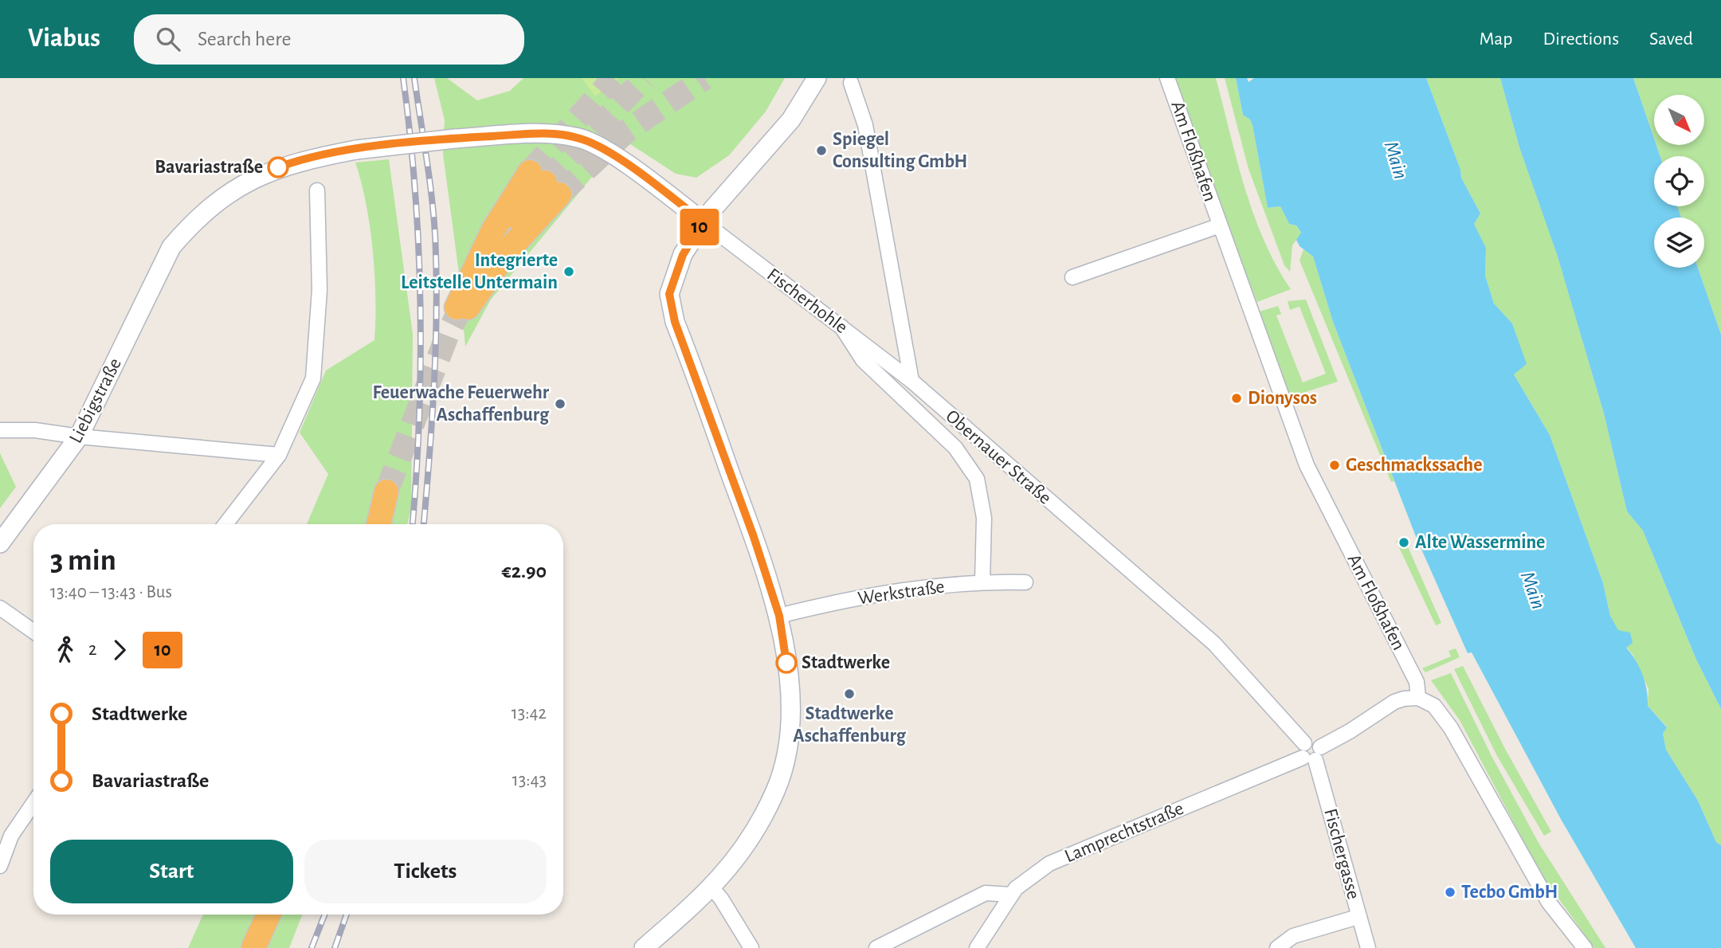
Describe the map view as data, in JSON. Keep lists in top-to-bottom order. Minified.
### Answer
{"streets":{"street":["Am Floßhafen","Fischerhohle","Liebigstraße","Obernauer Straße","Werkstraße","Lamprechtstraße","Fischergasse"]},"crossings":[["Am Floßhafen","Lamprechtstraße"],["Fischerhohle","Liebigstraße"],["Fischerhohle","Obernauer Straße"],["Obernauer Straße","Werkstraße"],["Obernauer Straße","Lamprechtstraße"],["Obernauer Straße","Fischergasse"],["Lamprechtstraße","Fischergasse"]],"water":["Main"],"places":["Spiegel Consulting GmbH","Bavariastraße","Integrierte Leitstelle Untermain","Dionysos","Feuerwache Feuerwehr Aschaffenburg","Geschmackssache","Alte Wassermine","Stadtwerke","Stadtwerke Aschaffenburg","Tecbo GmbH"],"lines":["bus line 10"],"north":"bottom right","page":{"header":"Viabus","search":"Search here","nav":["Map","Directions","Saved"],"on_map":"10","heading":["3 min","13:40 – 13:43 · Bus","€2.90"],"legs":["2","10"],"list":[{"name":"Stadtwerke","value":"13:42"},{"name":"Bavariastraße","value":"13:43"}],"buttons":["Start","Tickets"]}}
